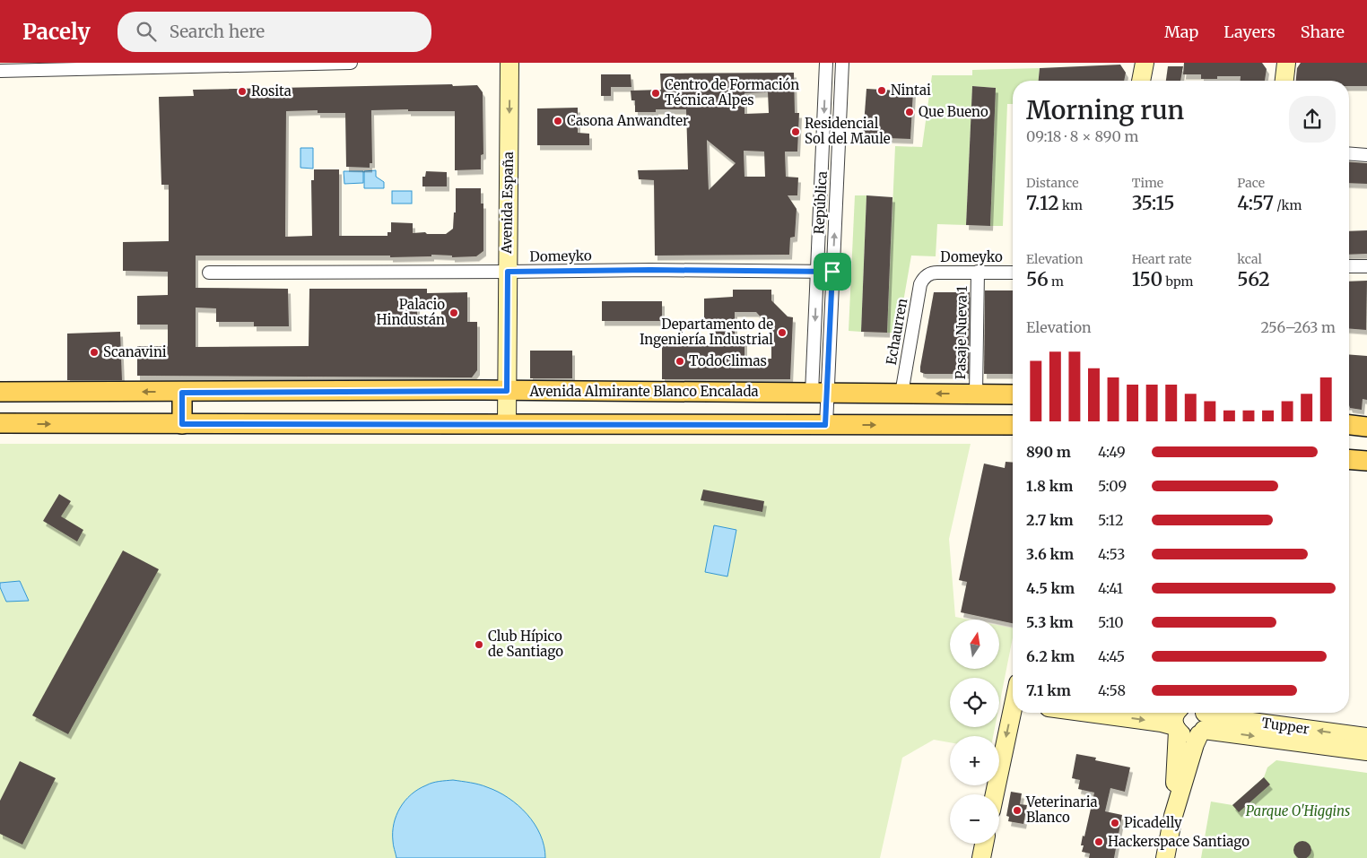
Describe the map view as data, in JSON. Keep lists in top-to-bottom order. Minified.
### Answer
{"streets":{"main road":["Avenida Almirante Blanco Encalada"],"street":["Avenida España","República","Domeyko","Echaurren","Pasaje Nueva 1","Tupper"]},"crossings":[["Avenida España","Domeyko"],["Avenida España","Avenida Almirante Blanco Encalada"],["República","Domeyko"],["República","Avenida Almirante Blanco Encalada"],["Domeyko","Echaurren"],["Domeyko","Pasaje Nueva 1"],["Echaurren","Avenida Almirante Blanco Encalada"],["Pasaje Nueva 1","Avenida Almirante Blanco Encalada"]],"one_way":["Avenida España"],"parks":["Parque O'Higgins"],"places":["Nintai","Rosita","Centro de Formación Técnica Alpes","Que Bueno","Casona Anwandter","Residencial Sol del Maule","Palacio Hindustán","Departamento de Ingeniería Industrial","Scanavini","TodoClimas","Club Hípico de Santiago","Veterinaria Blanco","Picadelly","Hackerspace Santiago"],"north":"top","page":{"header":"Pacely","search":"Search here","nav":["Map","Layers","Share"],"heading":["Morning run","09:18 · 8 × 890 m"],"stats":[["Distance","7.12 km"],["Time","35:15"],["Pace","4:57 /km"],["Elevation","56 m"],["Heart rate","150 bpm"],["kcal","562"]],"chart":["Elevation","256–263 m"],"list":[{"name":"890 m","note":"4:49"},{"name":"1.8 km","note":"5:09"},{"name":"2.7 km","note":"5:12"},{"name":"3.6 km","note":"4:53"},{"name":"4.5 km","note":"4:41"},{"name":"5.3 km","note":"5:10"},{"name":"6.2 km","note":"4:45"},{"name":"7.1 km","note":"4:58"}],"map_buttons":["+","−"]}}
